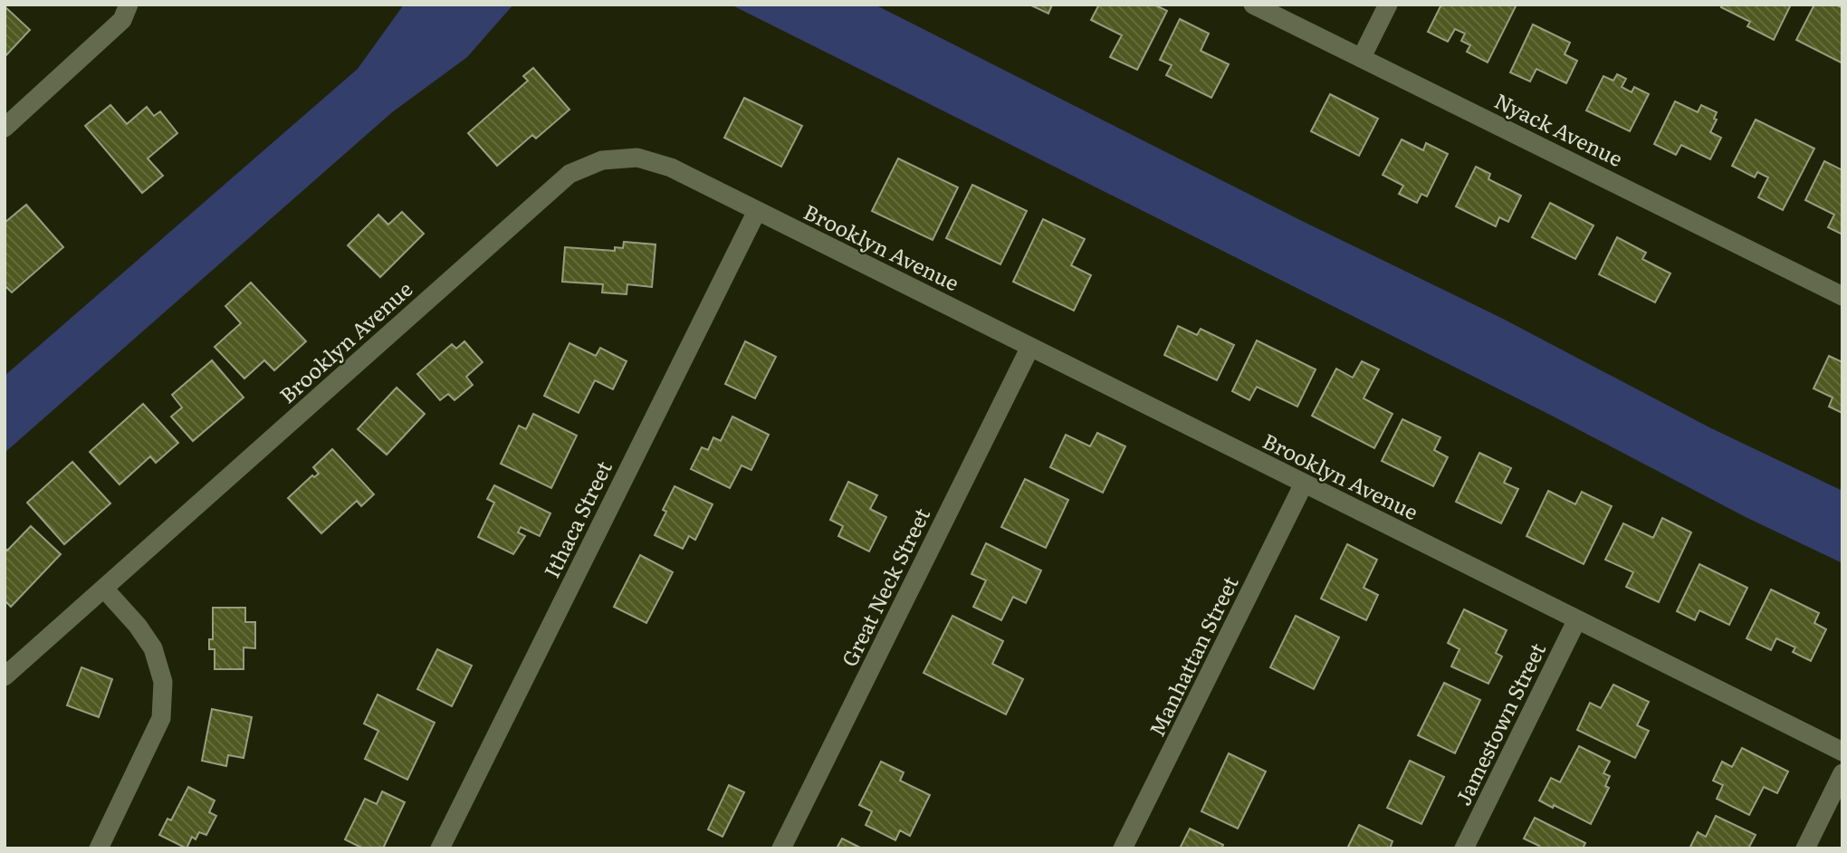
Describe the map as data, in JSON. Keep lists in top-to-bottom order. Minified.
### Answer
{"streets":{"street":["Nyack Avenue","Brooklyn Avenue","Ithaca Street","Great Neck Street","Manhattan Street","Jamestown Street"]},"crossings":[["Brooklyn Avenue","Ithaca Street"],["Brooklyn Avenue","Great Neck Street"],["Brooklyn Avenue","Manhattan Street"],["Brooklyn Avenue","Jamestown Street"]]}
